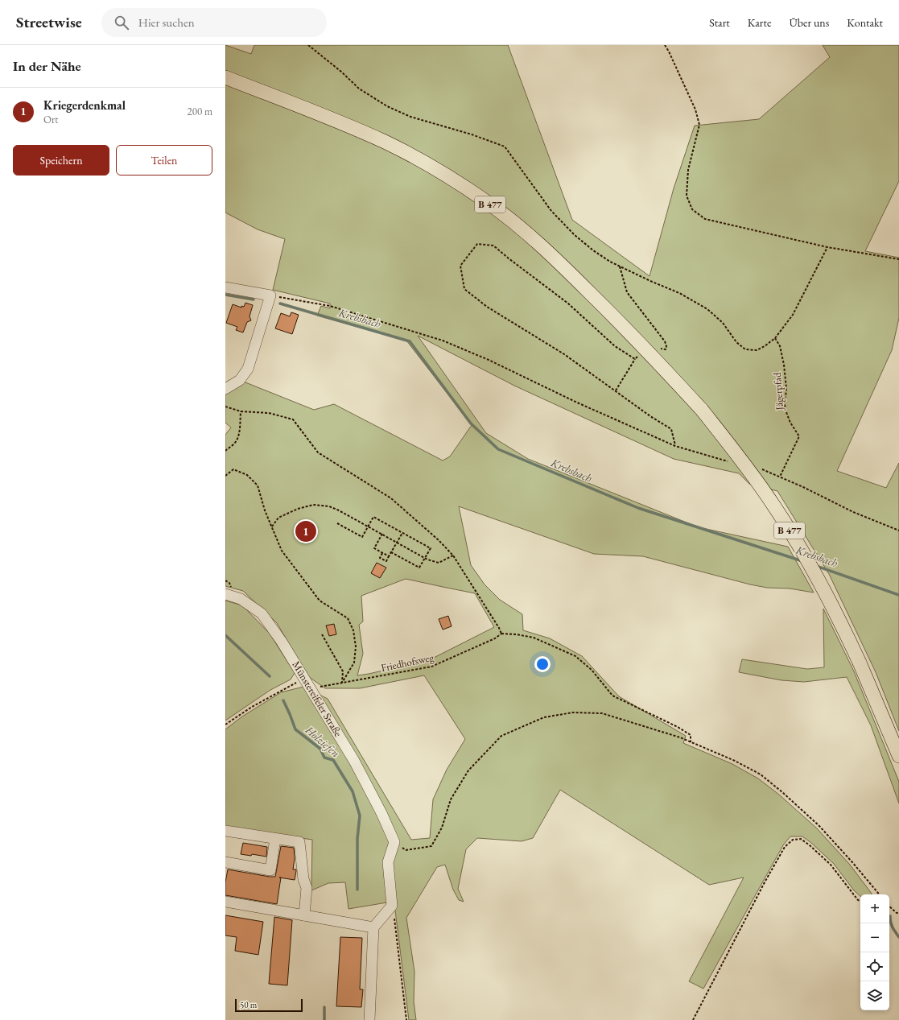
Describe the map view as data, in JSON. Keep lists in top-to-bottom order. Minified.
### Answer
{"streets":{"main road":["B 477"],"street":["Münstereifeler Straße"],"path":["Jägerpfad","Friedhofsweg"]},"crossings":[["Friedhofsweg","Münstereifeler Straße"]],"water":["Krebsbach","Holziefen"],"scale_bar":"50 m","page":{"header":"Streetwise","search":"Hier suchen","nav":["Start","Karte","Über uns","Kontakt"],"heading":"In der Nähe","list":[{"mark":"1","name":"Kriegerdenkmal","note":"Ort","value":"200 m"}],"buttons":["Speichern","Teilen"],"pins":"1","map_buttons":["+","−"],"scale":"50 m"}}
